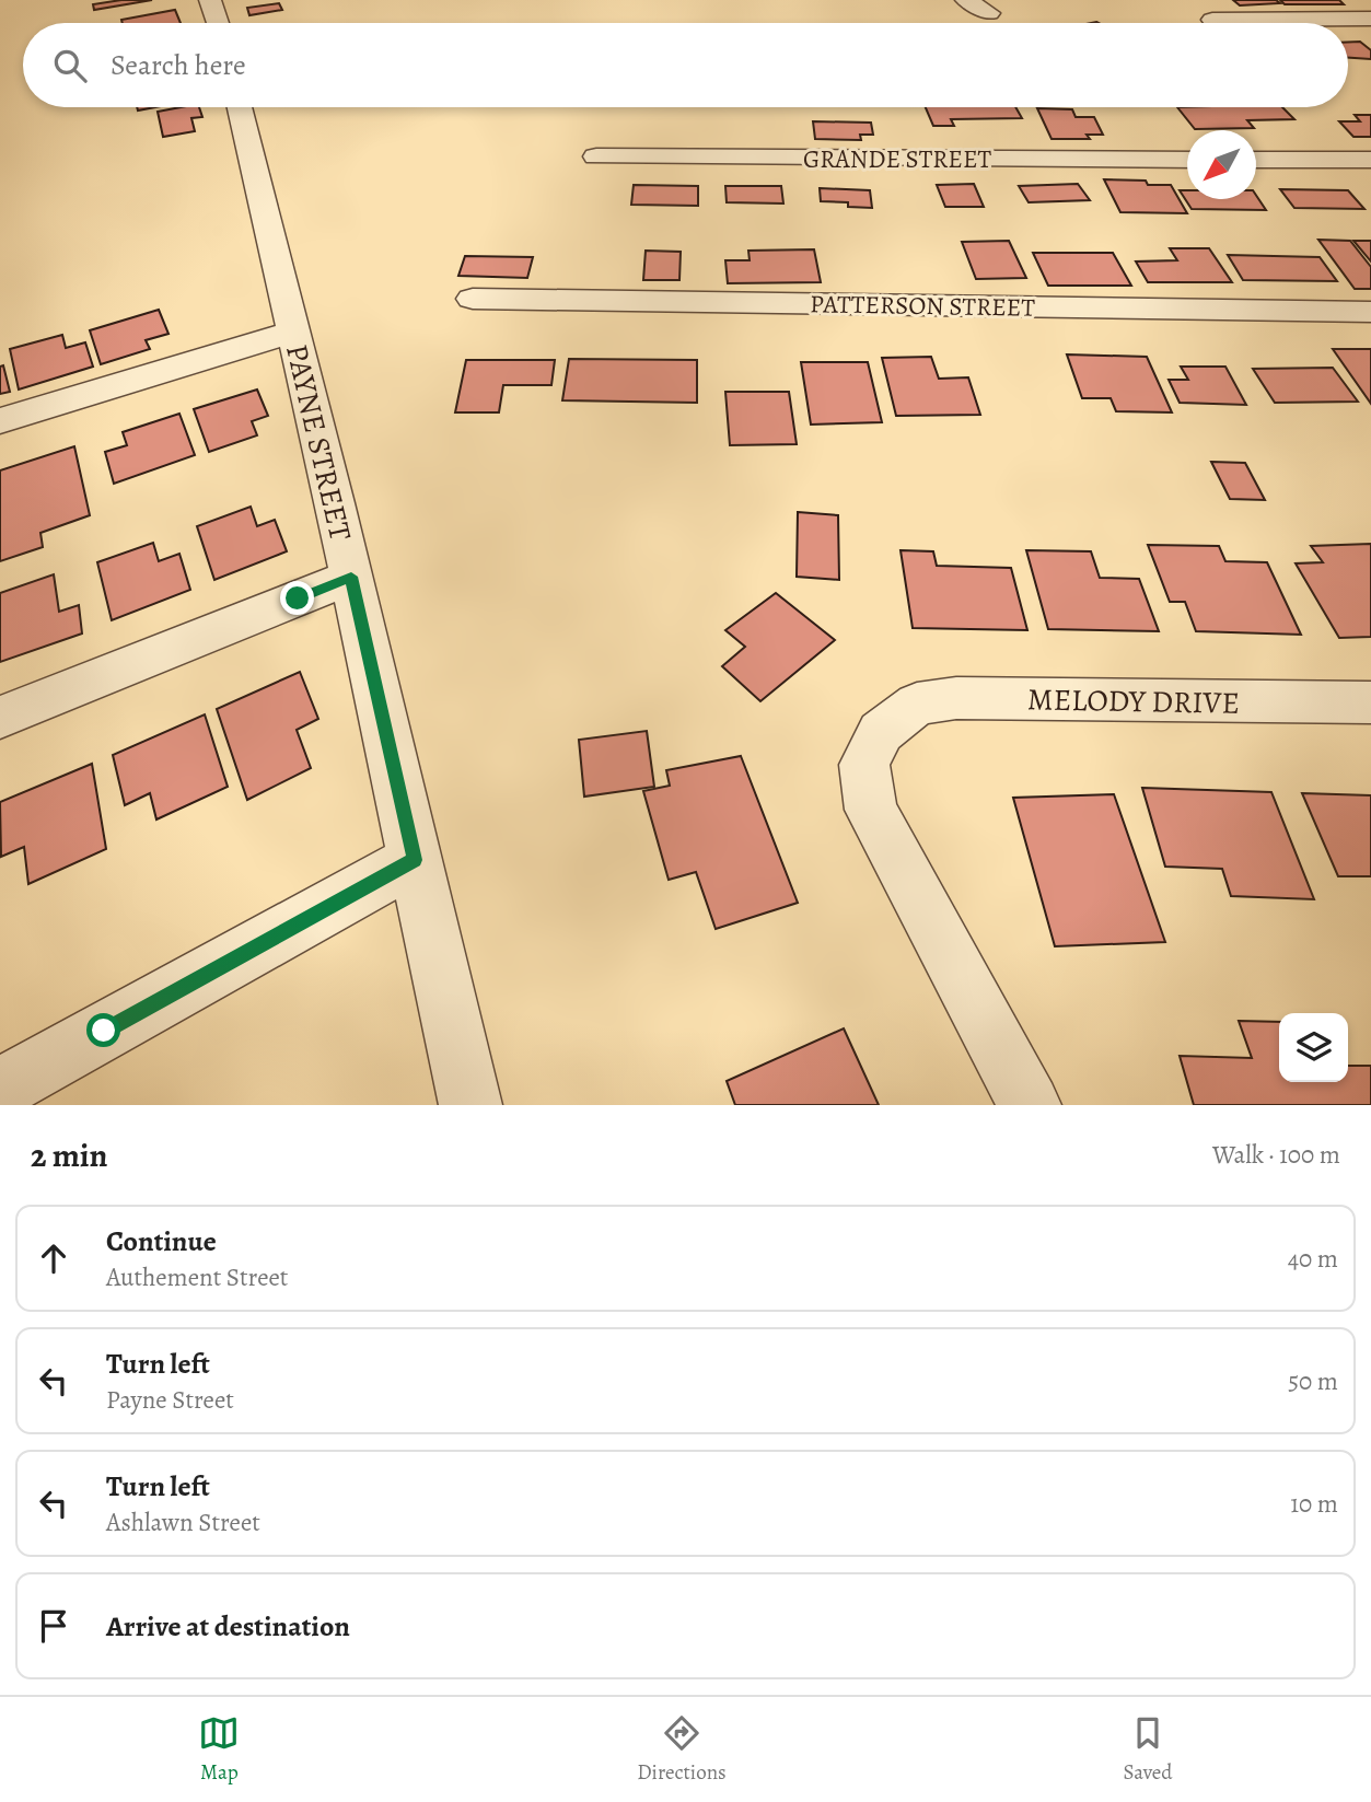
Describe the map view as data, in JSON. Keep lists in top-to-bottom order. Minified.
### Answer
{"streets":{"street":["GRANDE STREET","PATTERSON STREET","PAYNE STREET","MELODY DRIVE"]},"north":"bottom left","page":{"search":"Search here","heading":["2 min","Walk · 100 m"],"list":[["Continue","Authement Street","40 m"],["Turn left","Payne Street","50 m"],["Turn left","Ashlawn Street","10 m"],"Arrive at destination"],"nav":["Map","Directions","Saved"]}}
